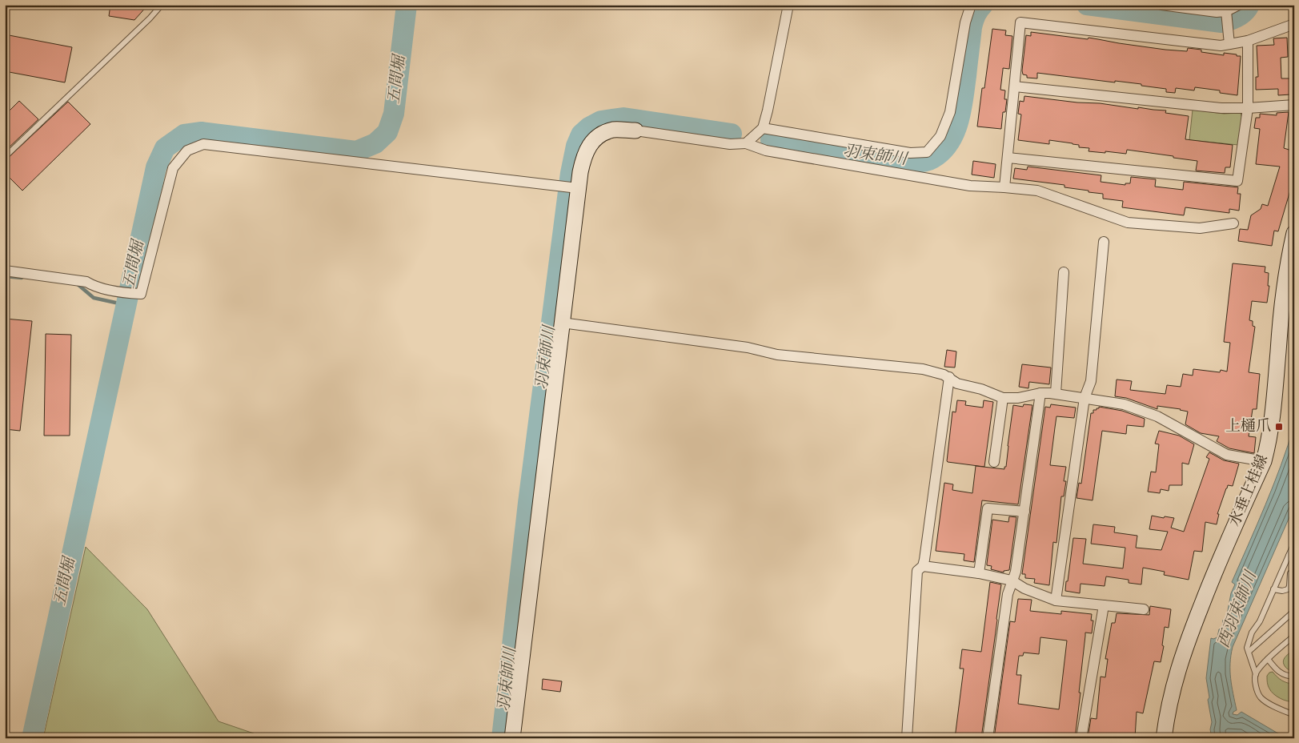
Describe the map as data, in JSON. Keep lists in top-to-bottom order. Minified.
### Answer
{"streets":{"street":["水垂上桂線"]},"water":["五間堀","羽束師川","西羽束師川"],"places":{"transit":["上樋爪"]}}
